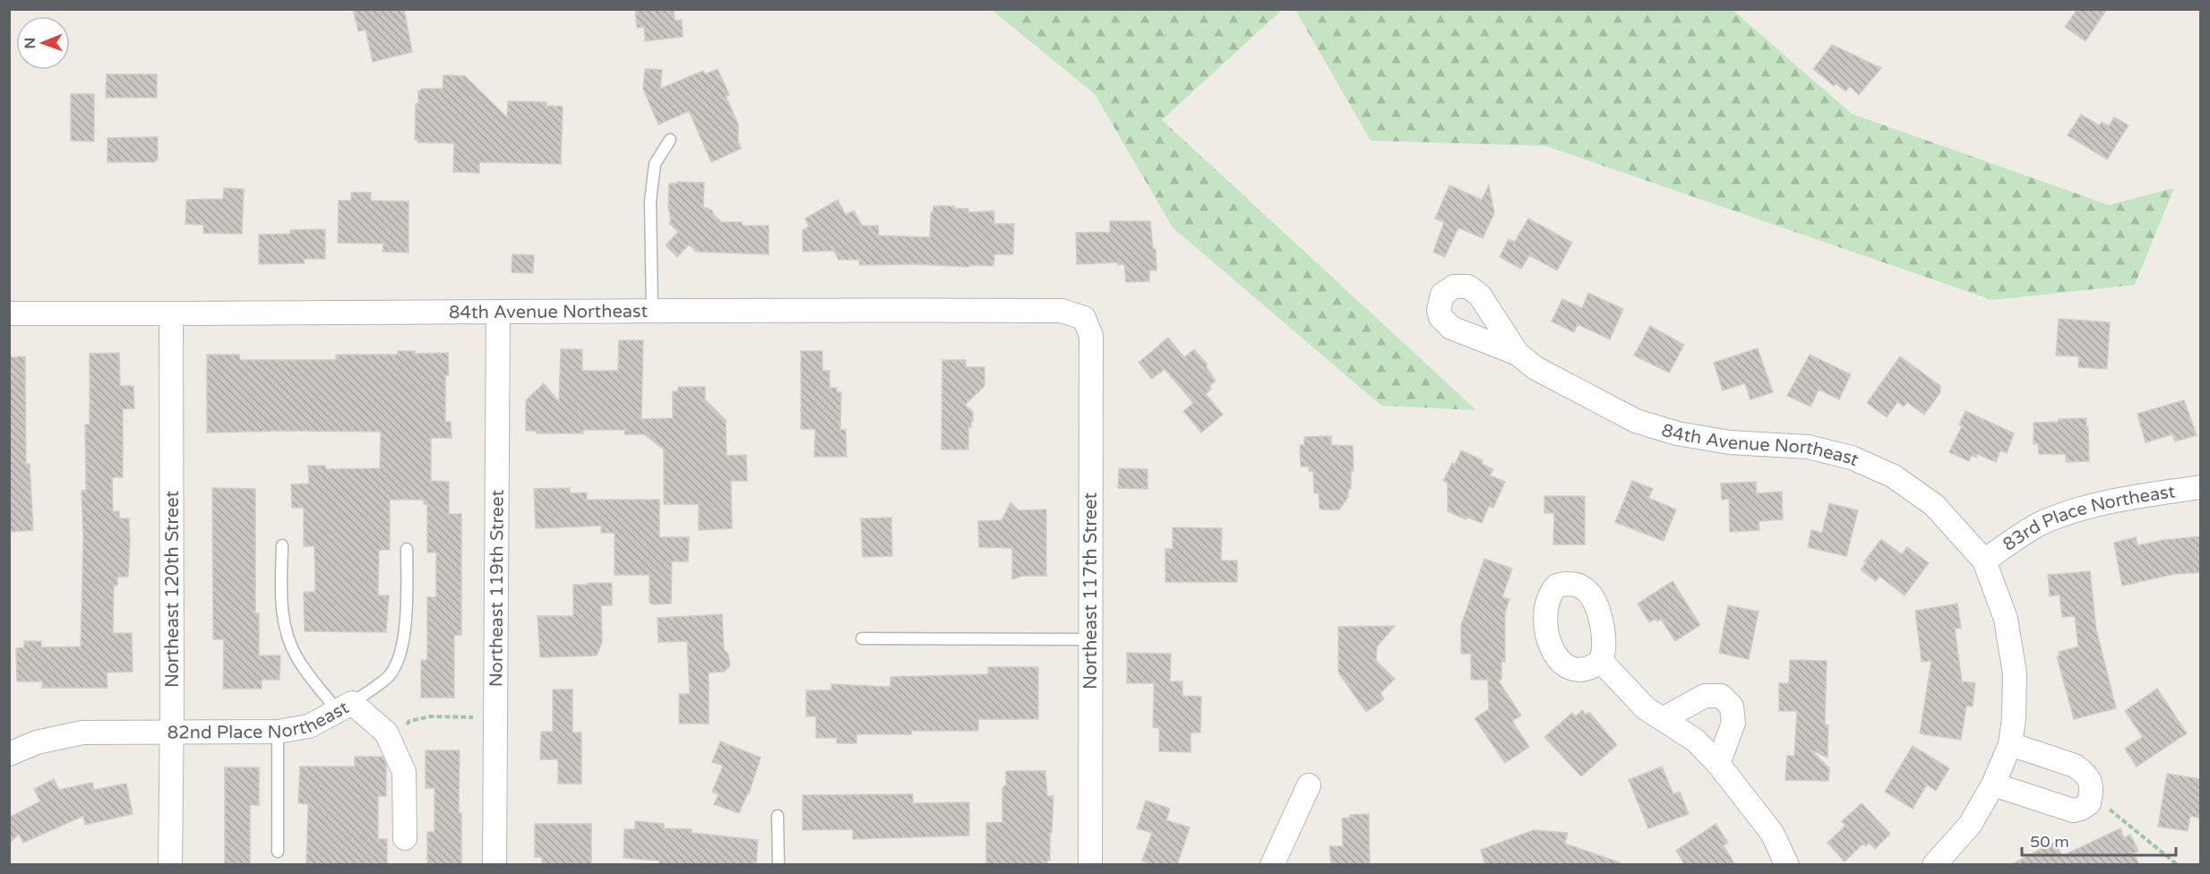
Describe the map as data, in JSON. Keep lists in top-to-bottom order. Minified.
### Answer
{"streets":{"street":["84th Avenue Northeast","83rd Place Northeast","Northeast 120th Street","Northeast 119th Street","Northeast 117th Street","82nd Place Northeast"]},"crossings":[["84th Avenue Northeast","83rd Place Northeast"],["84th Avenue Northeast","Northeast 120th Street"],["84th Avenue Northeast","Northeast 119th Street"],["84th Avenue Northeast","Northeast 117th Street"],["Northeast 120th Street","82nd Place Northeast"]],"scale_bar":"50 m","north":"left"}
